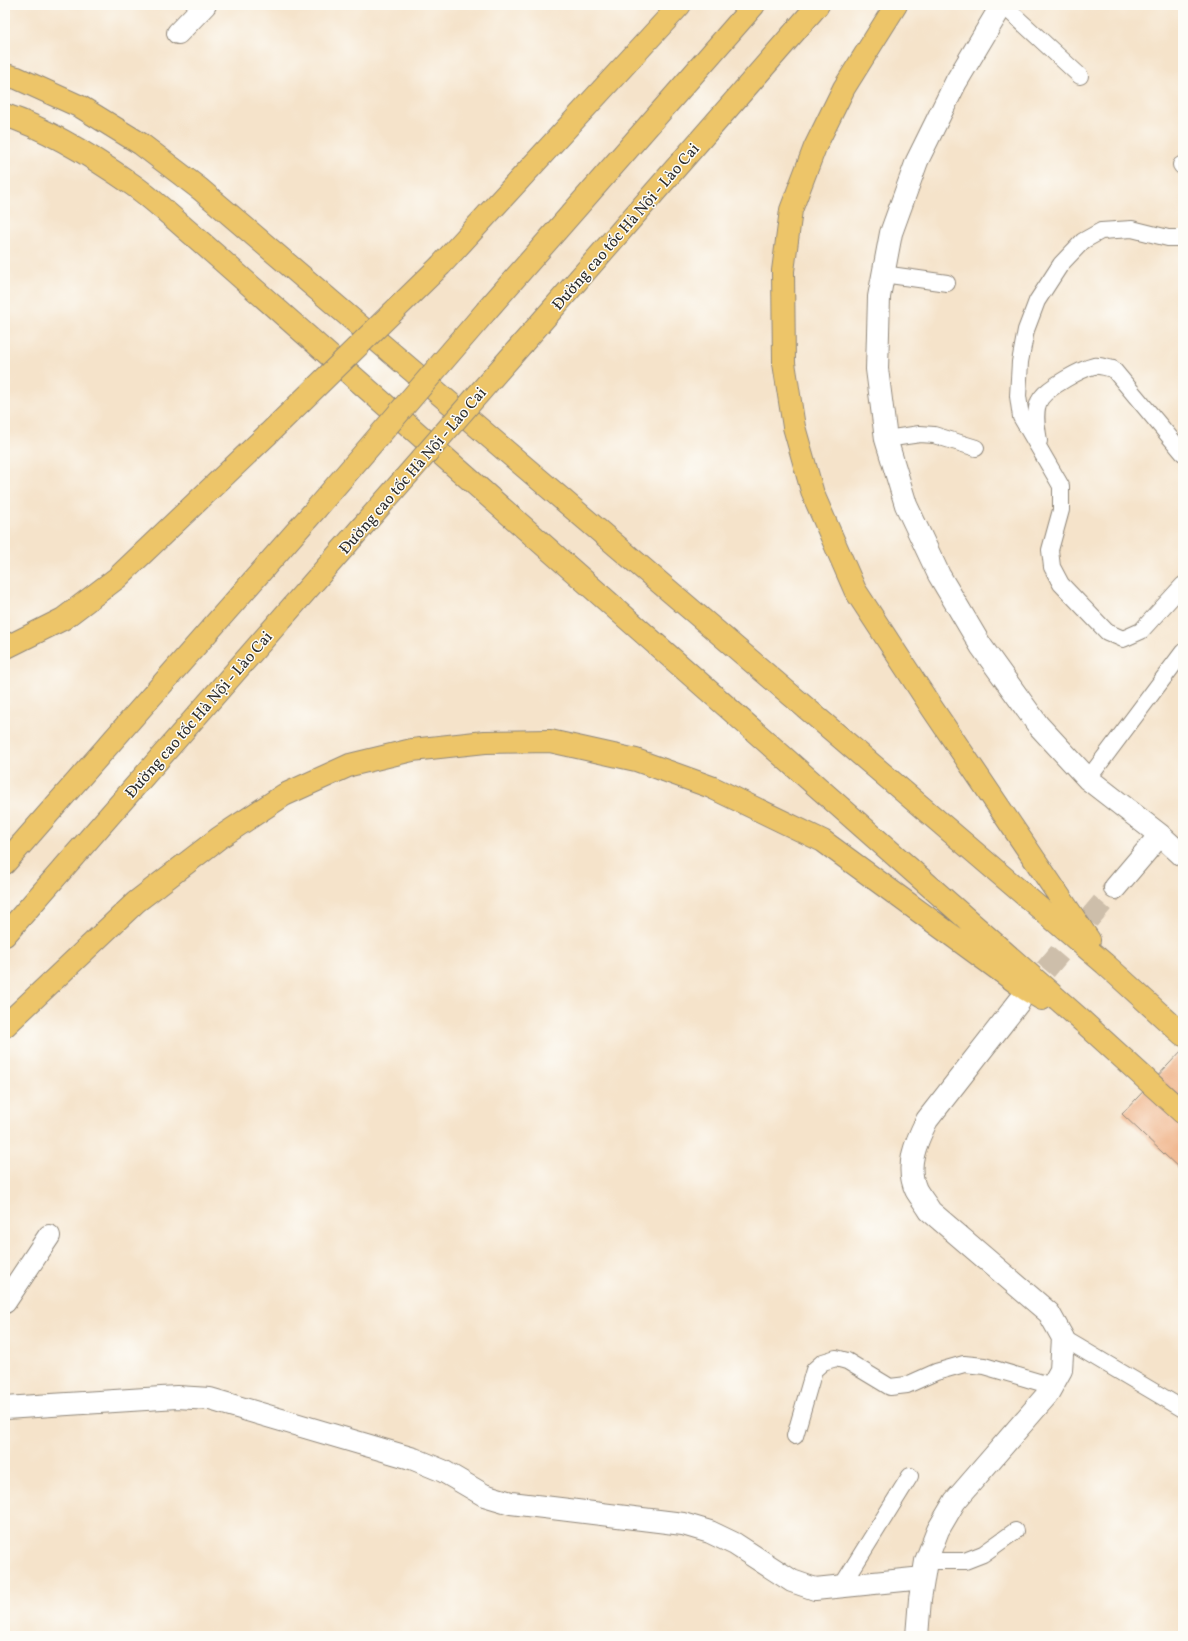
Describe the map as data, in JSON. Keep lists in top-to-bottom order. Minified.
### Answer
{"streets":{"highway":["Đường cao tốc Hà Nội - Lào Cai"]}}
